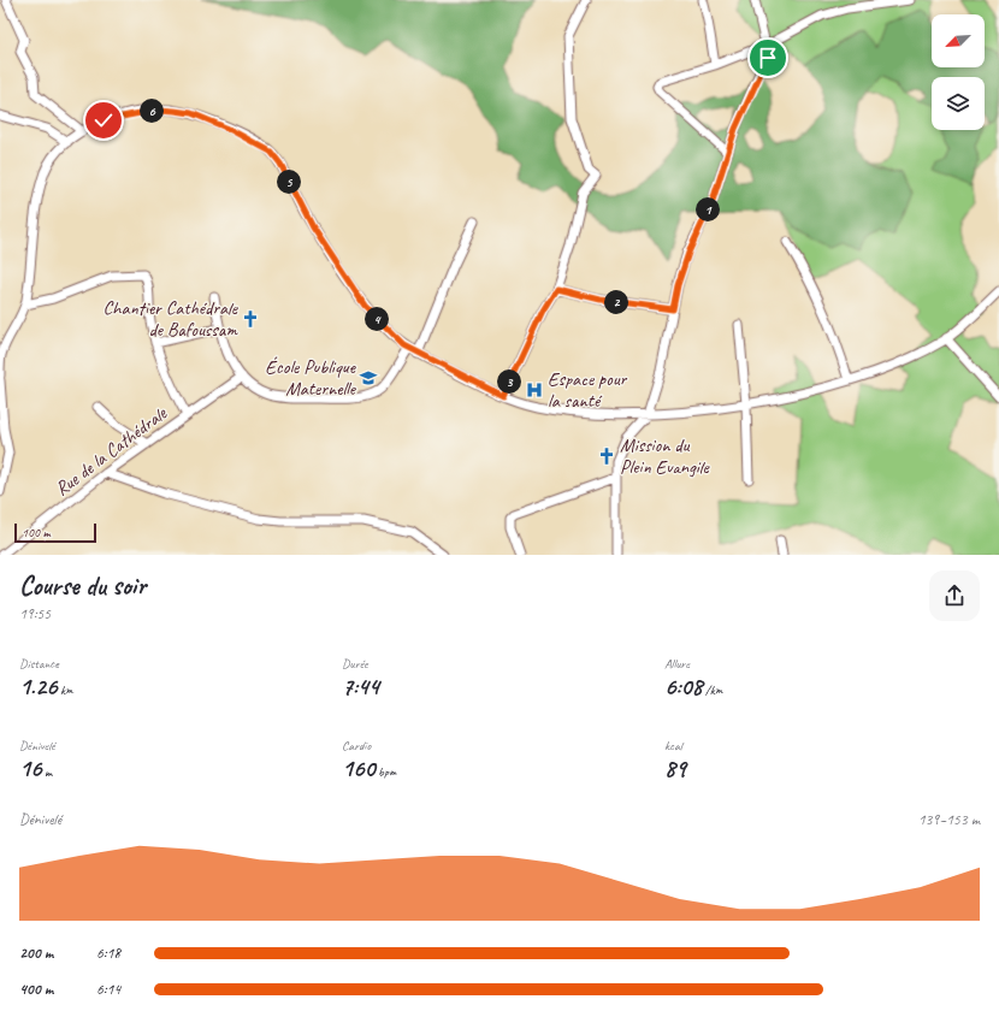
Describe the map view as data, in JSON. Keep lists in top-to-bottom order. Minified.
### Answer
{"streets":{"street":["Rue de la Cathédrale"]},"places":{"church":["Chantier Cathédrale de Bafoussam","Mission du Plein Evangile"],"school or university":["École Publique Maternelle"],"hospital":["Espace pour la santé"]},"scale_bar":"100 m","north":"bottom left","page":{"pins":["6","5","1","2","4","3"],"scale":"100 m","heading":["Course du soir","19:55"],"stats":[["Distance","1.26 km"],["Durée","7:44"],["Allure","6:08 /km"],["Dénivelé","16 m"],["Cardio","160 bpm"],["kcal","89"]],"chart":["Dénivelé","139–153 m"],"list":[{"name":"200 m","note":"6:18"},{"name":"400 m","note":"6:14"}]}}
